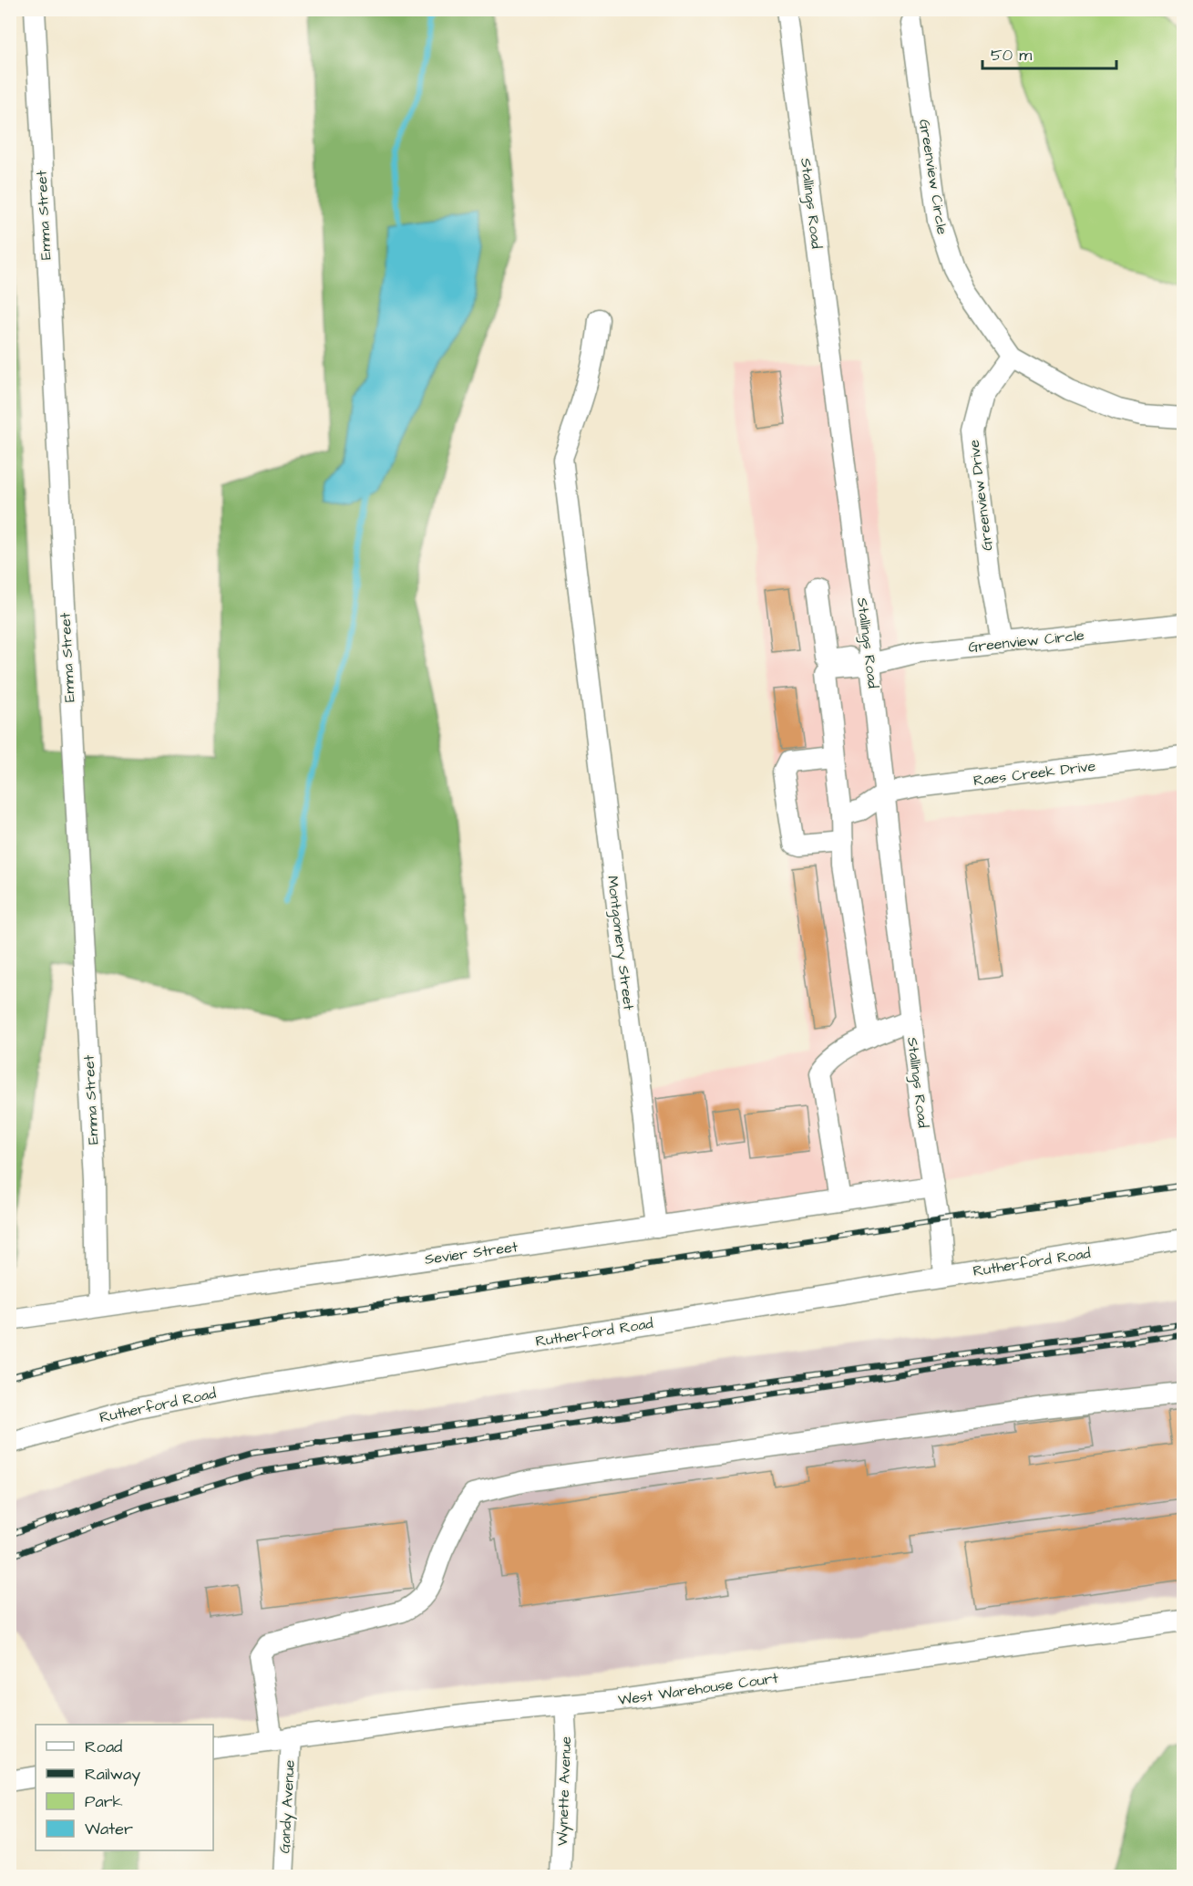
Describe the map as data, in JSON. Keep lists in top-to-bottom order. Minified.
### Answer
{"streets":{"street":["Greenview Circle","Stallings Road","Emma Street","Greenview Drive","Raes Creek Drive","Montgomery Street","Sevier Street","Rutherford Road","West Warehouse Court","Wynette Avenue","Gandy Avenue"]},"crossings":[["Greenview Circle","Stallings Road"],["Greenview Circle","Greenview Drive"],["Stallings Road","Raes Creek Drive"],["Stallings Road","Sevier Street"],["Stallings Road","Rutherford Road"],["Emma Street","Sevier Street"],["Montgomery Street","Sevier Street"],["West Warehouse Court","Wynette Avenue"],["West Warehouse Court","Gandy Avenue"]],"legend":["Road","Railway","Park","Water"],"scale_bar":"50 m"}
